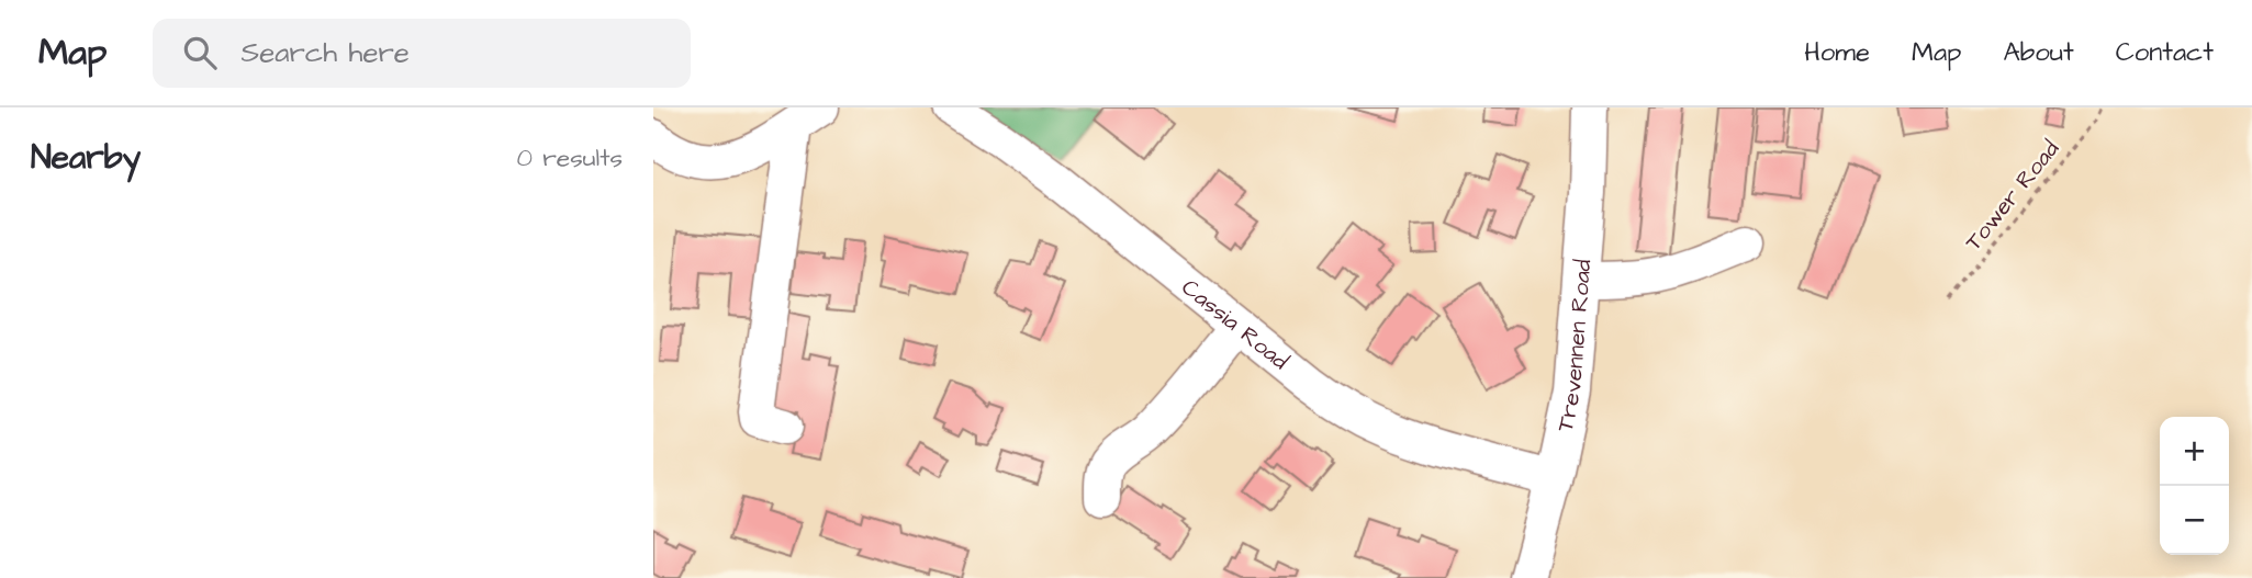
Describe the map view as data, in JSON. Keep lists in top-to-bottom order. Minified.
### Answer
{"streets":{"street":["Cassia Road","Trevennen Road"],"path":["Tower Road"]},"crossings":[["Cassia Road","Trevennen Road"]],"page":{"header":"Map","search":"Search here","nav":["Home","Map","About","Contact"],"heading":["Nearby","0 results"],"map_buttons":["+","−"]}}
